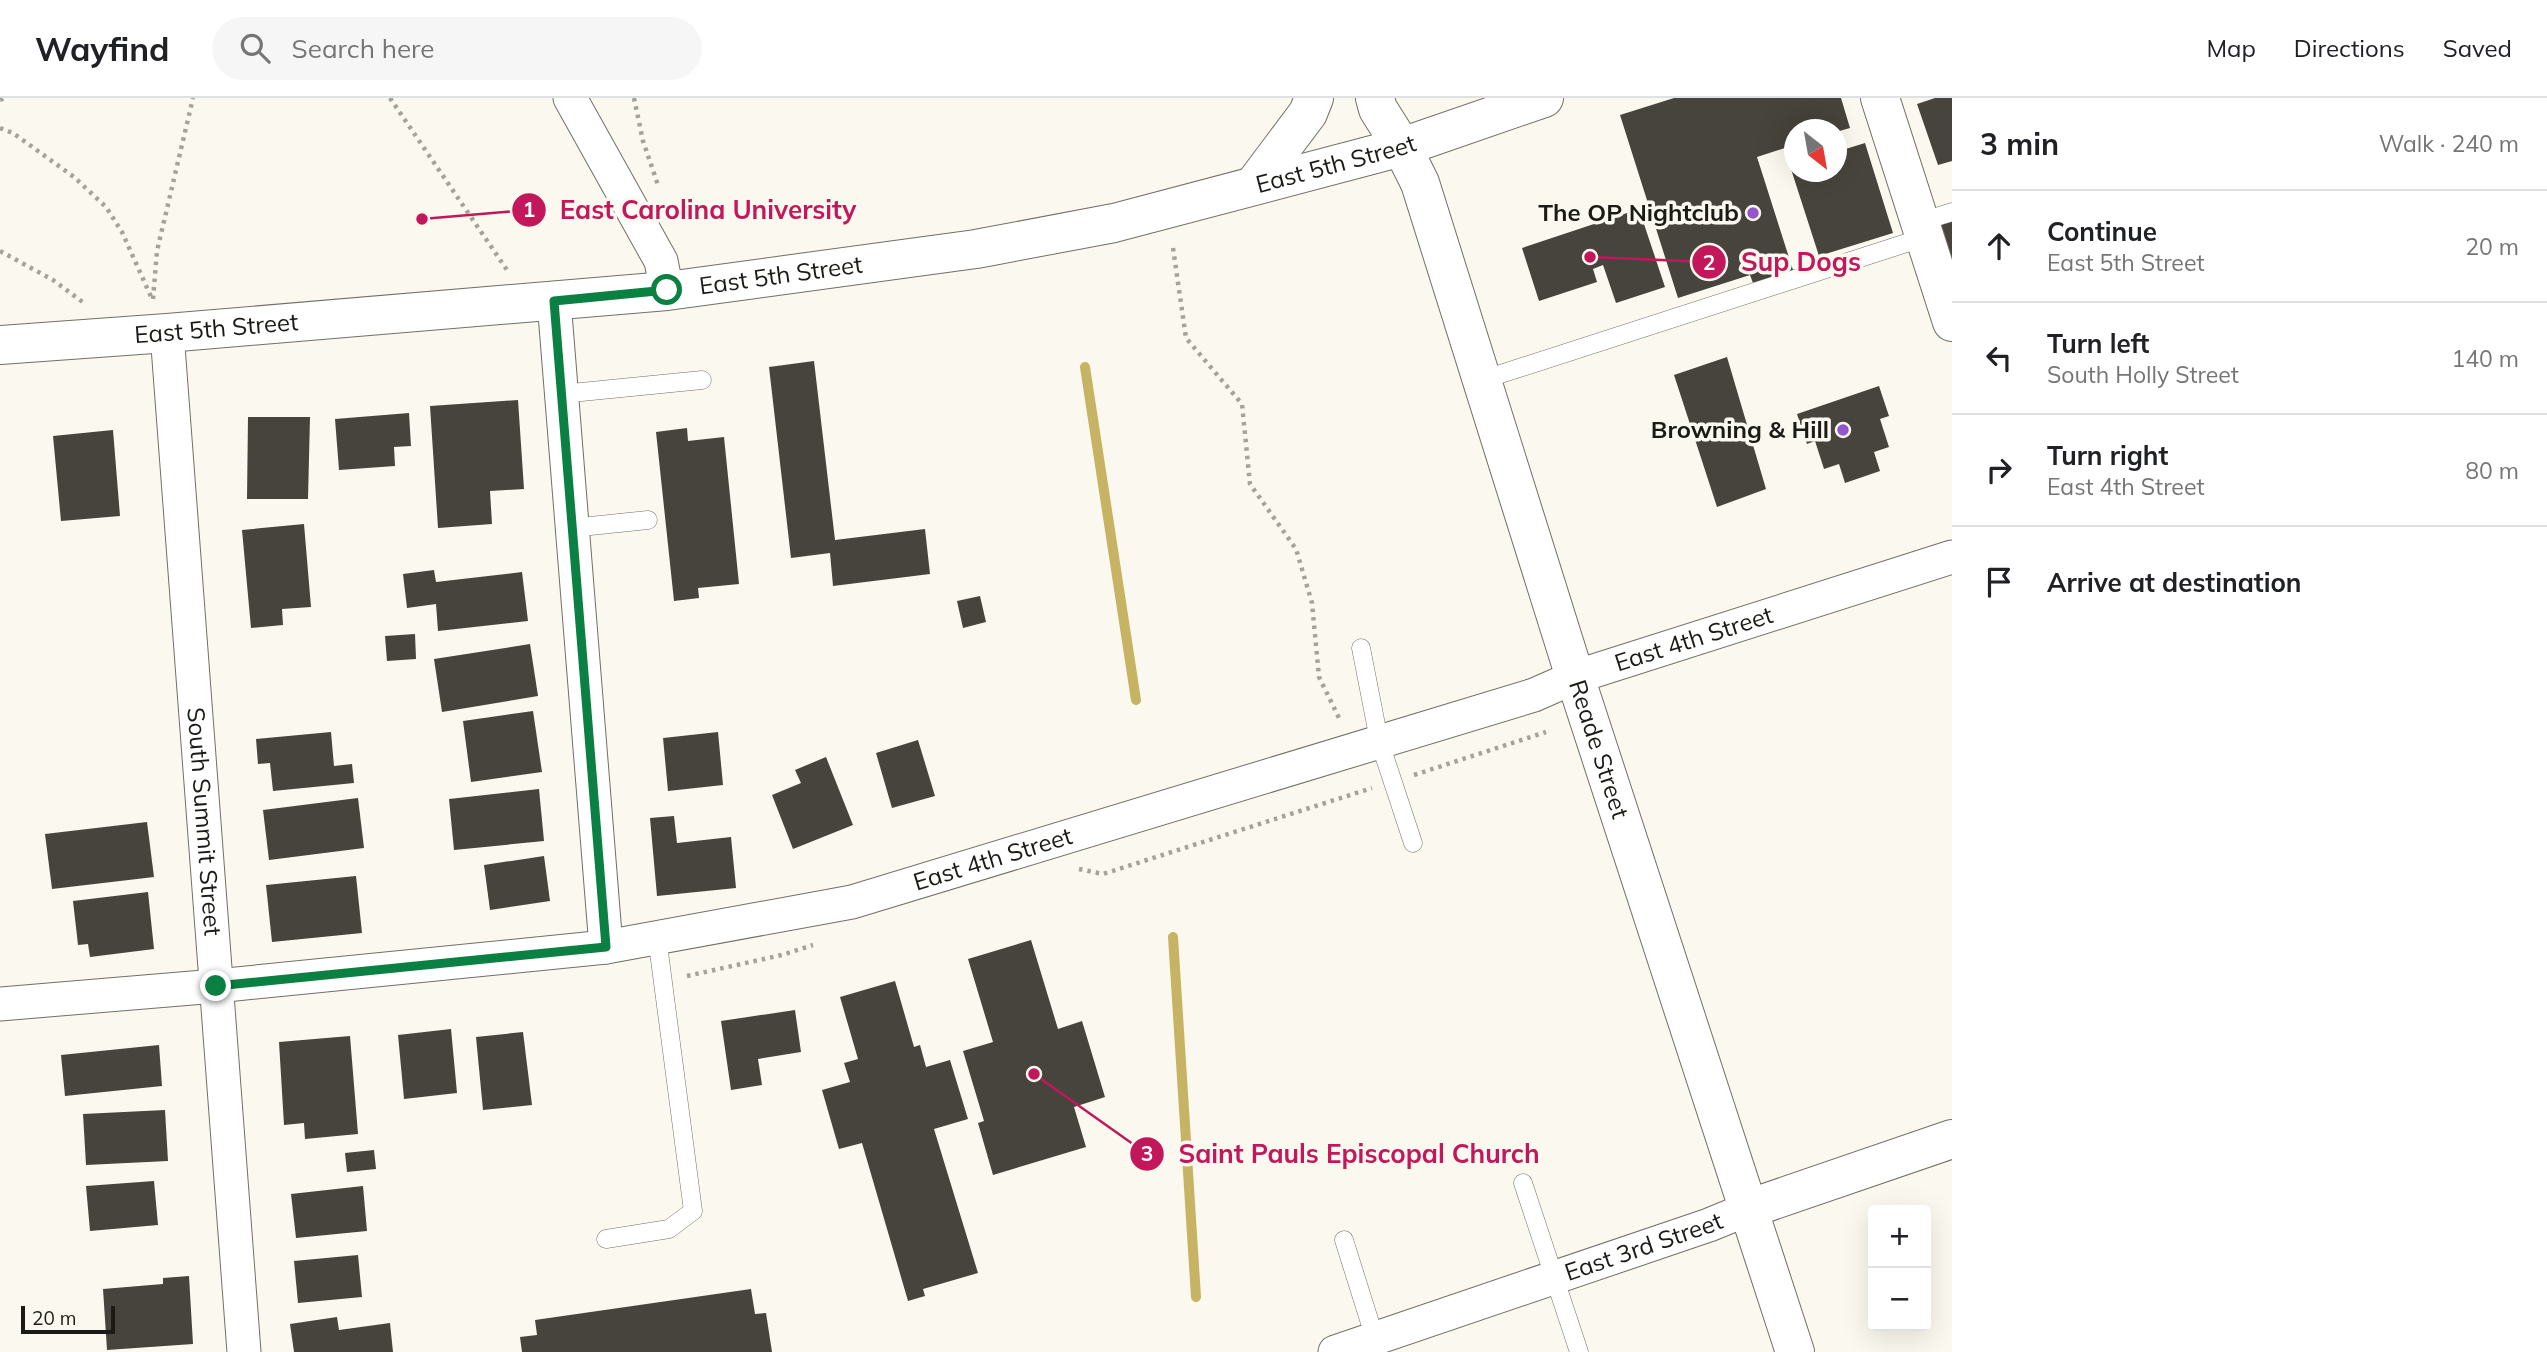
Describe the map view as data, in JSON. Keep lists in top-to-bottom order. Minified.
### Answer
{"streets":{"main road":["East 5th Street","Reade Street","East 3rd Street"],"street":["East 4th Street","South Summit Street"]},"crossings":[["East 5th Street","Reade Street"],["East 5th Street","South Summit Street"],["East 4th Street","Reade Street"],["East 4th Street","South Summit Street"],["Reade Street","East 3rd Street"]],"places":["The OP Nightclub","East Carolina University","Sup Dogs","Browning & Hill","Saint Pauls Episcopal Church"],"scale_bar":"20 m","north":"bottom right","page":{"header":"Wayfind","search":"Search here","nav":["Map","Directions","Saved"],"heading":["3 min","Walk · 240 m"],"list":[["Continue","East 5th Street","20 m"],["Turn left","South Holly Street","140 m"],["Turn right","East 4th Street","80 m"],"Arrive at destination"],"map_buttons":["+","−"],"scale":"20 m"}}
